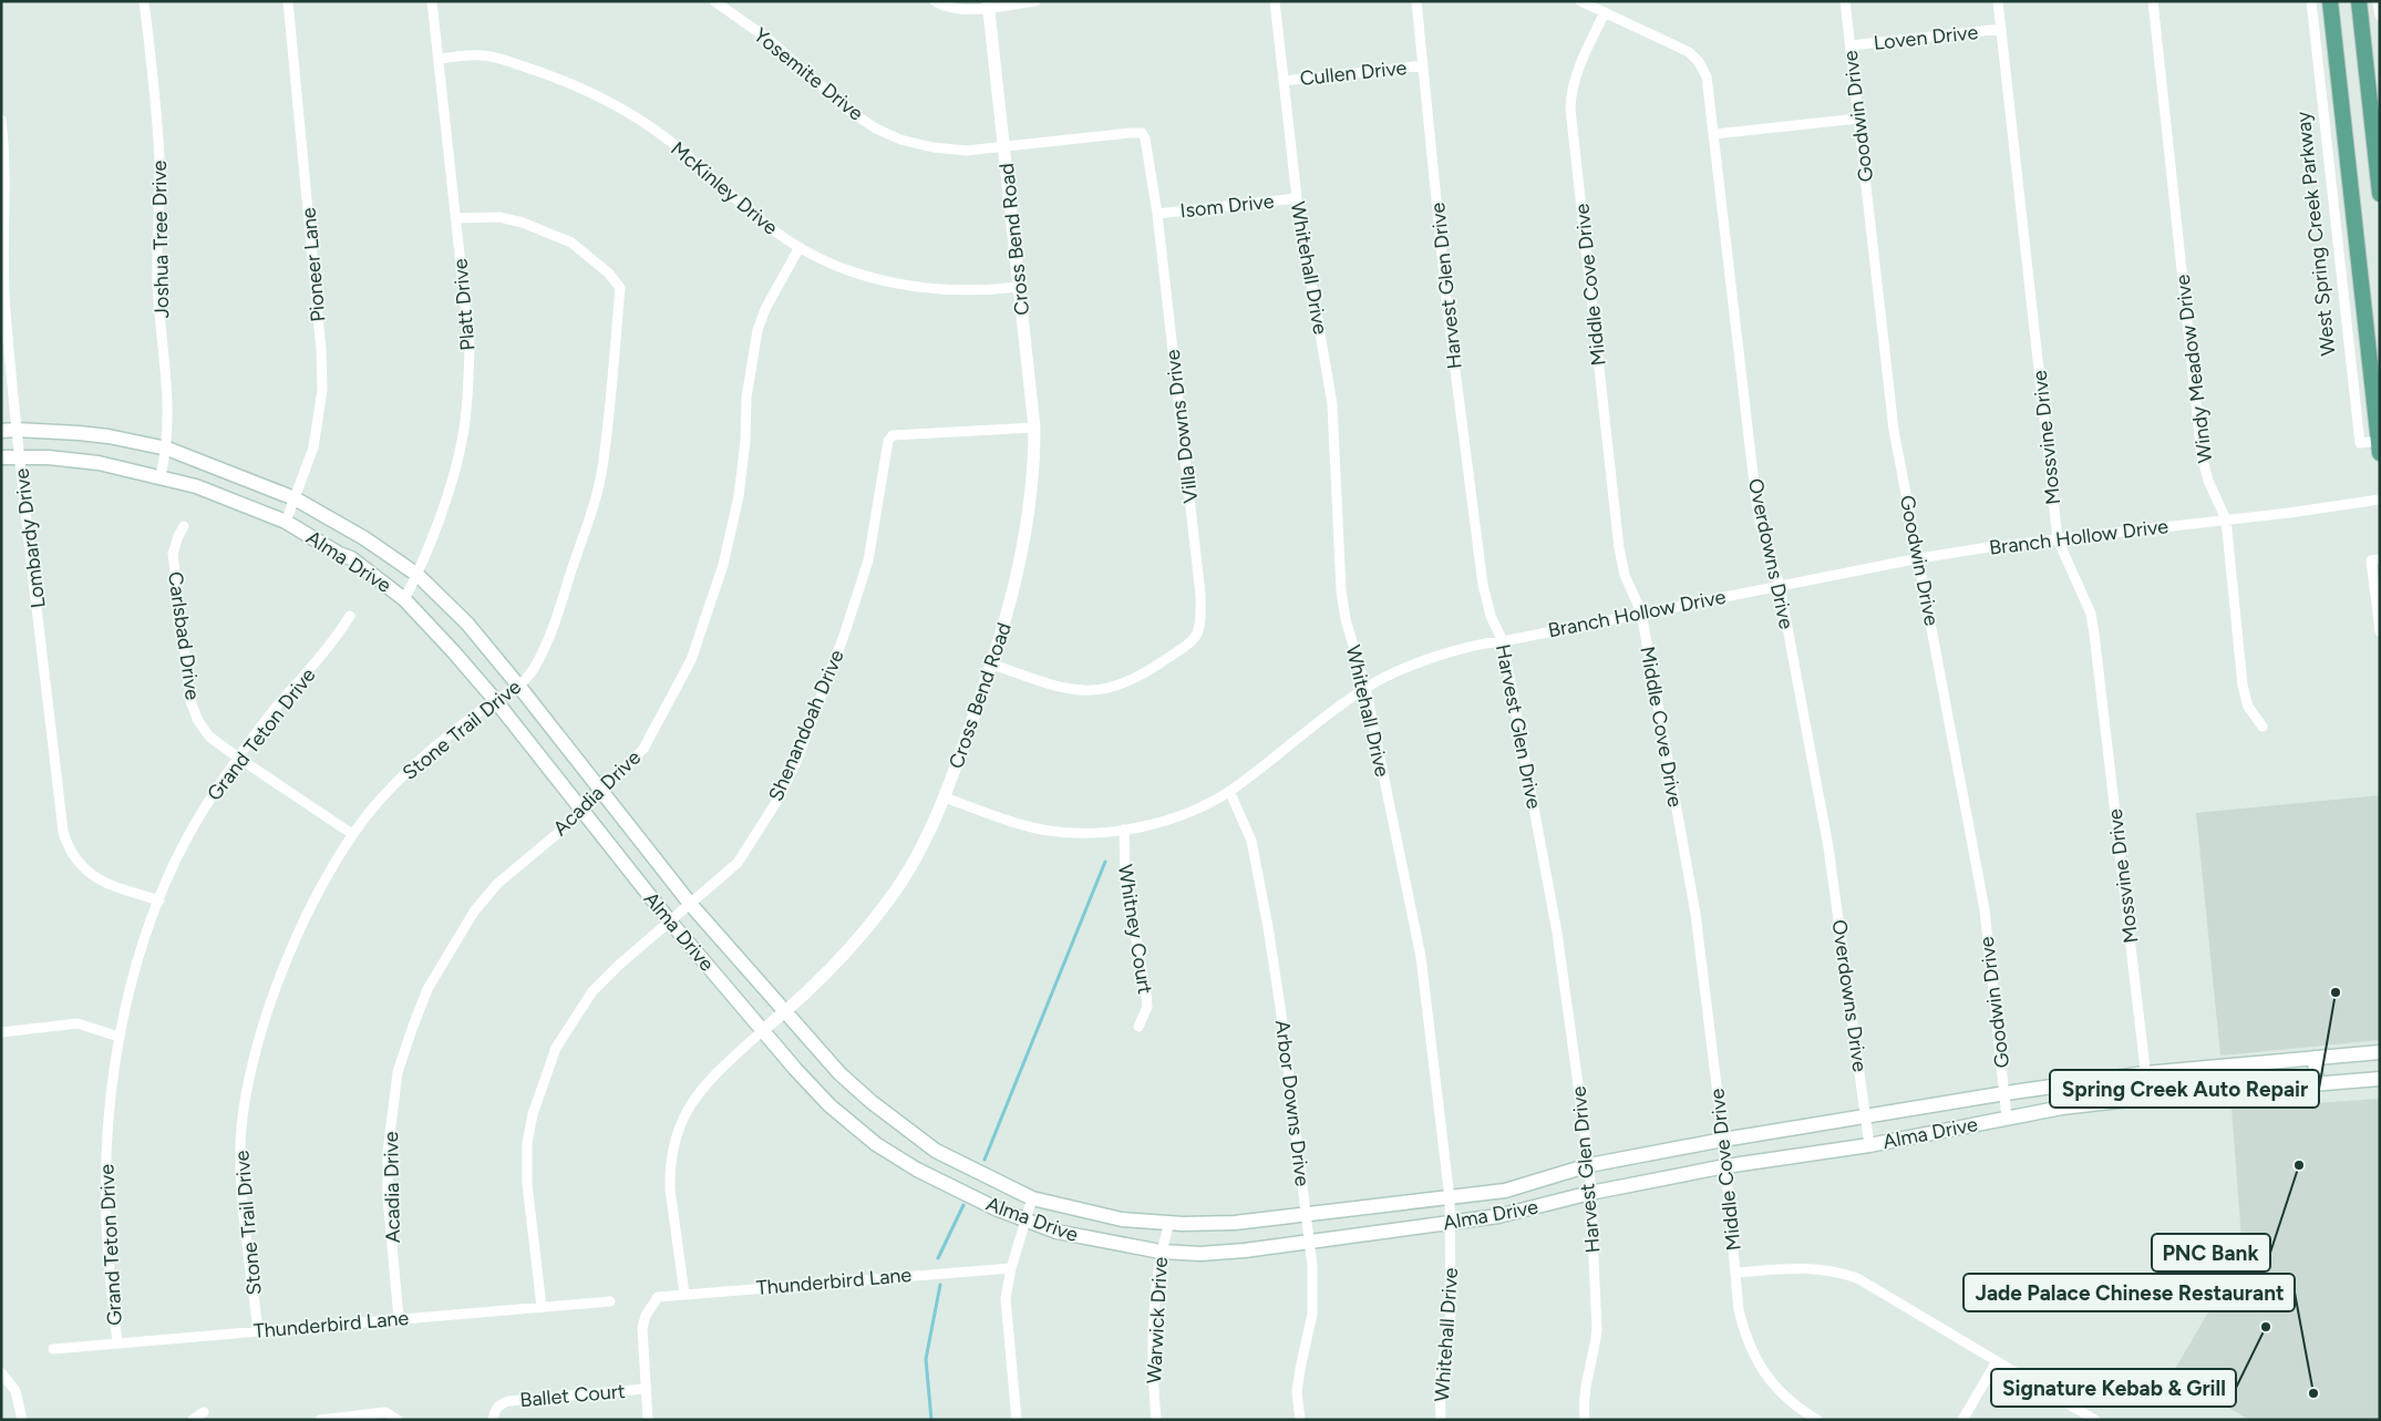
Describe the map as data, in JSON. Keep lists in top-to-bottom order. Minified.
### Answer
{"streets":{"main road":["West Spring Creek Parkway","Alma Drive"],"street":["Loven Drive","Cullen Drive","Yosemite Drive","Goodwin Drive","McKinley Drive","Isom Drive","Joshua Tree Drive","Cross Bend Road","Pioneer Lane","Whitehall Drive","Middle Cove Drive","Harvest Glen Drive","Platt Drive","Windy Meadow Drive","Villa Downs Drive","Mossvine Drive","Branch Hollow Drive","Lombardy Drive","Overdowns Drive","Carlsbad Drive","Shenandoah Drive","Stone Trail Drive","Grand Teton Drive","Acadia Drive","Whitney Court","Arbor Downs Drive","Thunderbird Lane","Warwick Drive","Ballet Court"]},"crossings":[["Loven Drive","Goodwin Drive"],["Loven Drive","Mossvine Drive"],["Cullen Drive","Whitehall Drive"],["Cullen Drive","Harvest Glen Drive"],["Yosemite Drive","Cross Bend Road"],["Yosemite Drive","Villa Downs Drive"],["Goodwin Drive","Branch Hollow Drive"],["Goodwin Drive","Alma Drive"],["McKinley Drive","Cross Bend Road"],["McKinley Drive","Platt Drive"],["McKinley Drive","Acadia Drive"],["Isom Drive","Whitehall Drive"],["Isom Drive","Villa Downs Drive"],["Joshua Tree Drive","Alma Drive"],["Cross Bend Road","Villa Downs Drive"],["Cross Bend Road","Branch Hollow Drive"],["Cross Bend Road","Alma Drive"],["Cross Bend Road","Shenandoah Drive"],["Cross Bend Road","Thunderbird Lane"],["Pioneer Lane","Alma Drive"],["Whitehall Drive","Branch Hollow Drive"],["Whitehall Drive","Alma Drive"],["Middle Cove Drive","Branch Hollow Drive"],["Middle Cove Drive","Overdowns Drive"],["Middle Cove Drive","Alma Drive"],["Harvest Glen Drive","Branch Hollow Drive"],["Harvest Glen Drive","Alma Drive"],["Platt Drive","Alma Drive"],["Platt Drive","Stone Trail Drive"],["Windy Meadow Drive","Branch Hollow Drive"],["Mossvine Drive","Branch Hollow Drive"],["Mossvine Drive","Alma Drive"],["Branch Hollow Drive","Overdowns Drive"],["Branch Hollow Drive","Whitney Court"],["Branch Hollow Drive","Arbor Downs Drive"],["Lombardy Drive","Alma Drive"],["Lombardy Drive","Grand Teton Drive"],["Overdowns Drive","Alma Drive"],["Alma Drive","Shenandoah Drive"],["Alma Drive","Stone Trail Drive"],["Alma Drive","Acadia Drive"],["Alma Drive","Arbor Downs Drive"],["Alma Drive","Warwick Drive"],["Carlsbad Drive","Stone Trail Drive"],["Carlsbad Drive","Grand Teton Drive"],["Shenandoah Drive","Thunderbird Lane"],["Stone Trail Drive","Thunderbird Lane"],["Grand Teton Drive","Thunderbird Lane"],["Acadia Drive","Thunderbird Lane"],["Thunderbird Lane","Ballet Court"]],"places":["Spring Creek Auto Repair","PNC Bank","Signature Kebab & Grill","Jade Palace Chinese Restaurant"]}
